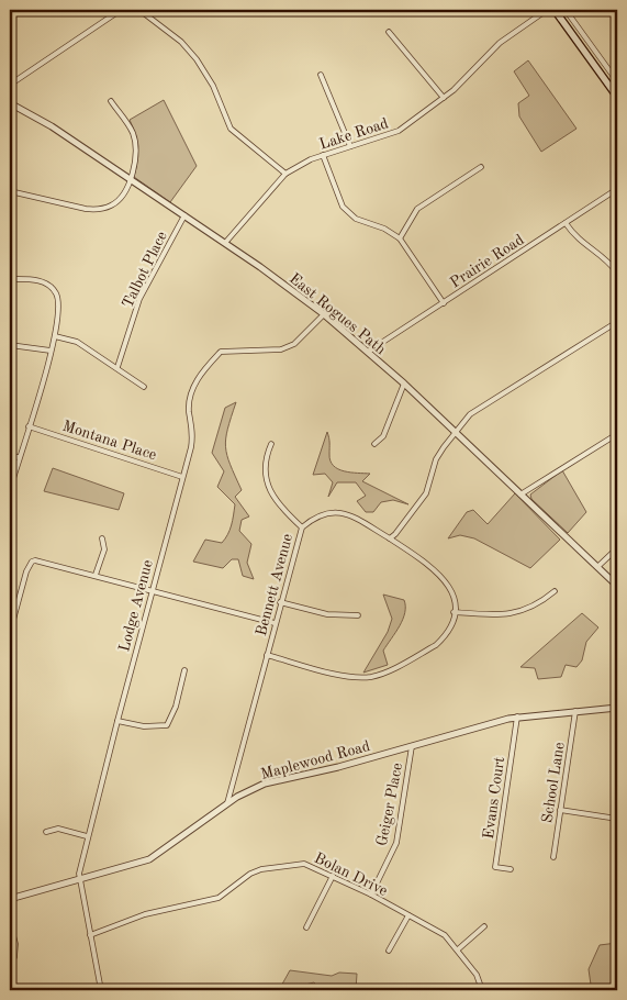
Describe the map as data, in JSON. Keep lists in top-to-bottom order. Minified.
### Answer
{"streets":{"street":["Lake Road","Prairie Road","Talbot Place","East Rogues Path","Montana Place","Bennett Avenue","Lodge Avenue","Maplewood Road","School Lane","Evans Court","Geiger Place","Bolan Drive"]},"crossings":[["Lake Road","East Rogues Path"],["Prairie Road","East Rogues Path"],["Talbot Place","East Rogues Path"],["East Rogues Path","Lodge Avenue"],["Montana Place","Lodge Avenue"],["Bennett Avenue","Maplewood Road"],["Lodge Avenue","Maplewood Road"],["Lodge Avenue","Bolan Drive"],["Maplewood Road","School Lane"],["Maplewood Road","Evans Court"],["Maplewood Road","Geiger Place"],["Geiger Place","Bolan Drive"]]}
